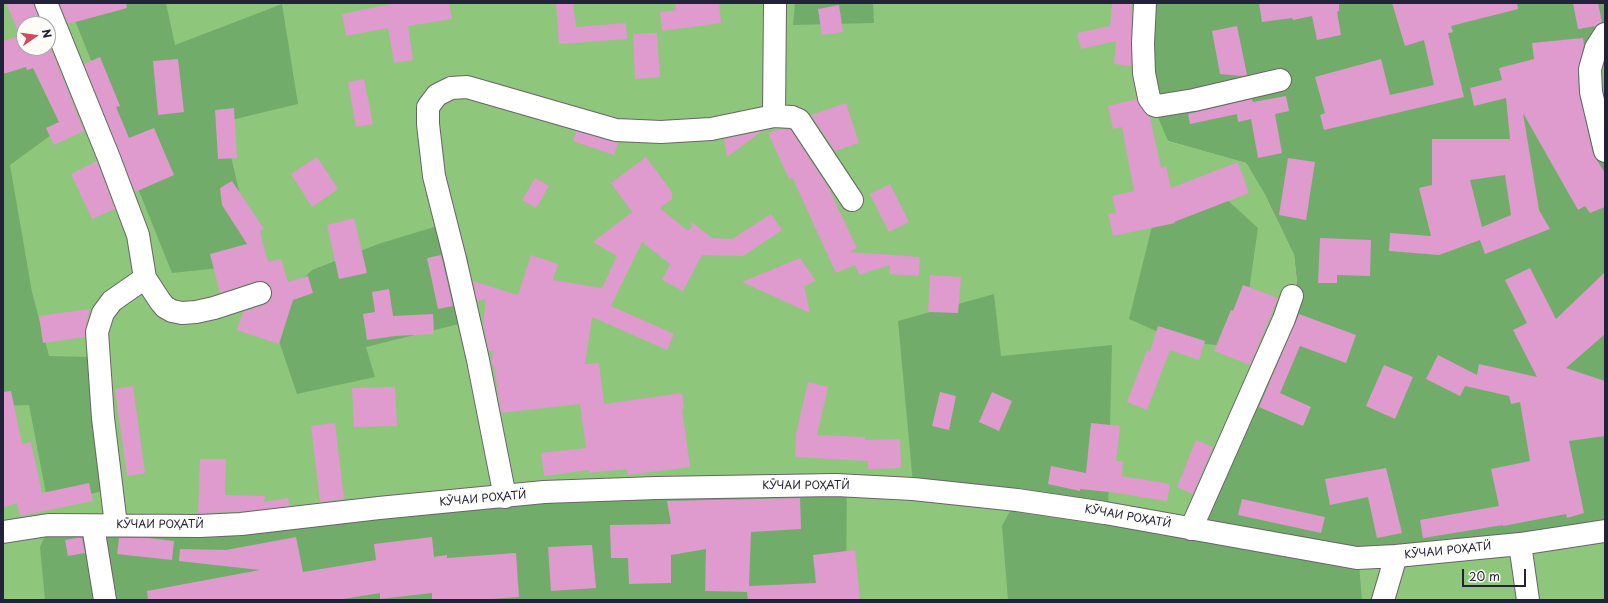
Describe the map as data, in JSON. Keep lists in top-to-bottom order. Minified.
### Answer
{"streets":{"street":["КӮЧАИ РОҲАТӢ"]},"scale_bar":"20 m","north":"right"}
